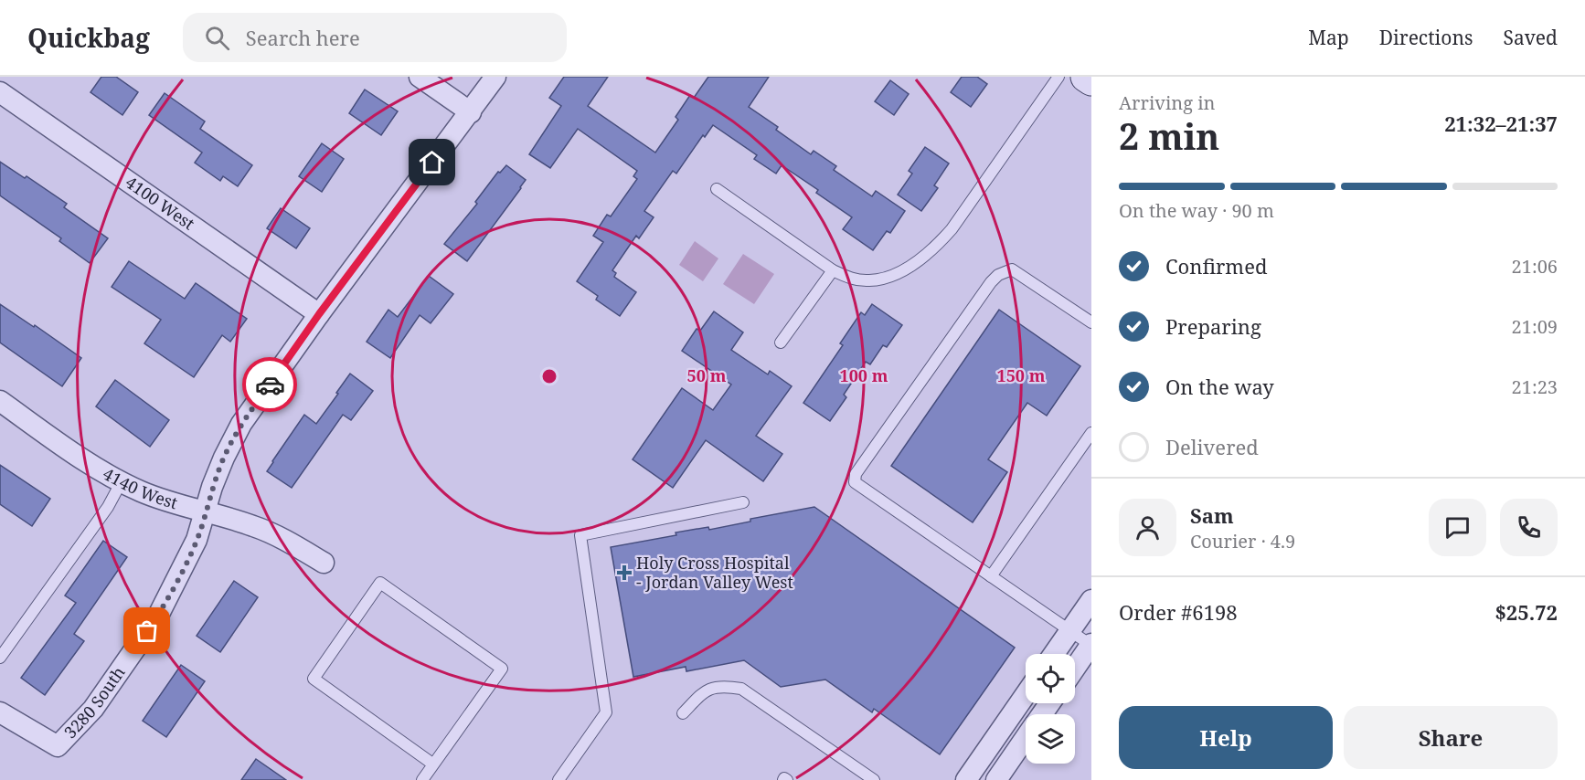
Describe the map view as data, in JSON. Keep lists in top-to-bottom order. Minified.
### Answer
{"streets":{"street":["4100 West","4140 West","3280 South"]},"crossings":[["4100 West","3280 South"],["4140 West","3280 South"]],"places":{"health":["Holy Cross Hospital - Jordan Valley West"]},"page":{"header":"Quickbag","search":"Search here","nav":["Map","Directions","Saved"],"heading":["2 min","Arriving in","21:32–21:37"],"panel":["Sam","Courier · 4.9","Order #6198","$25.72"],"bar":"On the way · 90 m","list":[["Confirmed","21:06"],["Preparing","21:09"],["On the way","21:23"],"Delivered"],"buttons":["Help","Share"]},"rings":["50 m","100 m","150 m"]}
